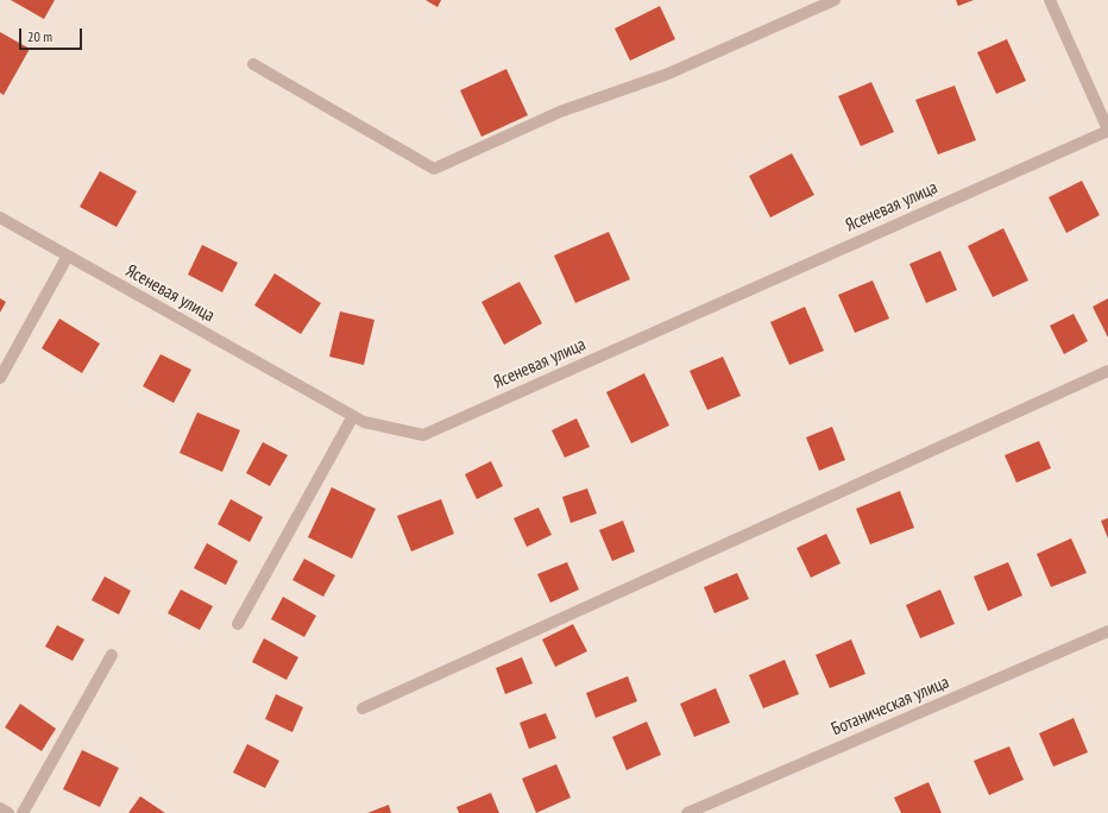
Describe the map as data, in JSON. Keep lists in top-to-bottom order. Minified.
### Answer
{"streets":{"street":["Ясеневая улица","Ботаническая улица"]},"scale_bar":"20 m"}
